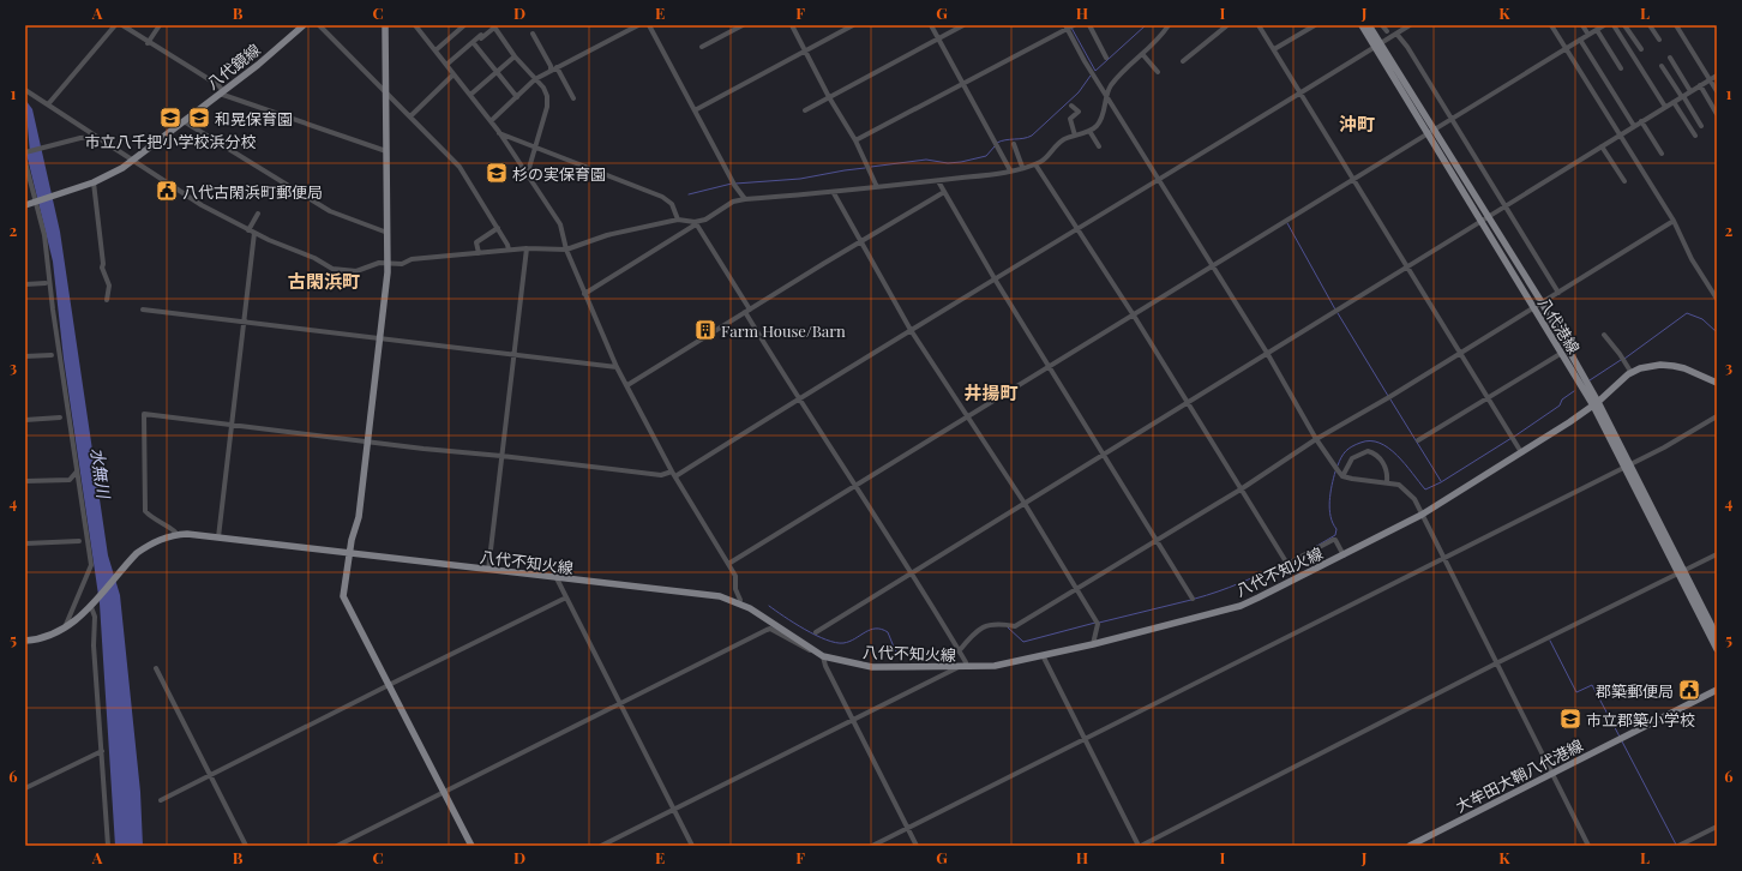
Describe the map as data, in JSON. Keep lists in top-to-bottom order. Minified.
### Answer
{"streets":{"main road":["八代鏡線","八代港線","八代不知火線","大牟田大鞘八代港線"]},"crossings":[["八代港線","八代不知火線"]],"districts":["沖町","古閑浜町","井揚町"],"water":["水無川"],"places":{"school or university":["市立八千把小学校浜分校","和晃保育園","杉の実保育園","市立郡築小学校"],"public building":["八代古閑浜町郵便局","郡築郵便局"],"building":["Farm House/Barn"]},"grid":{"columns":["A","B","C","D","E","F","G","H","I","J","K","L"],"rows":["1","2","3","4","5","6"]}}
